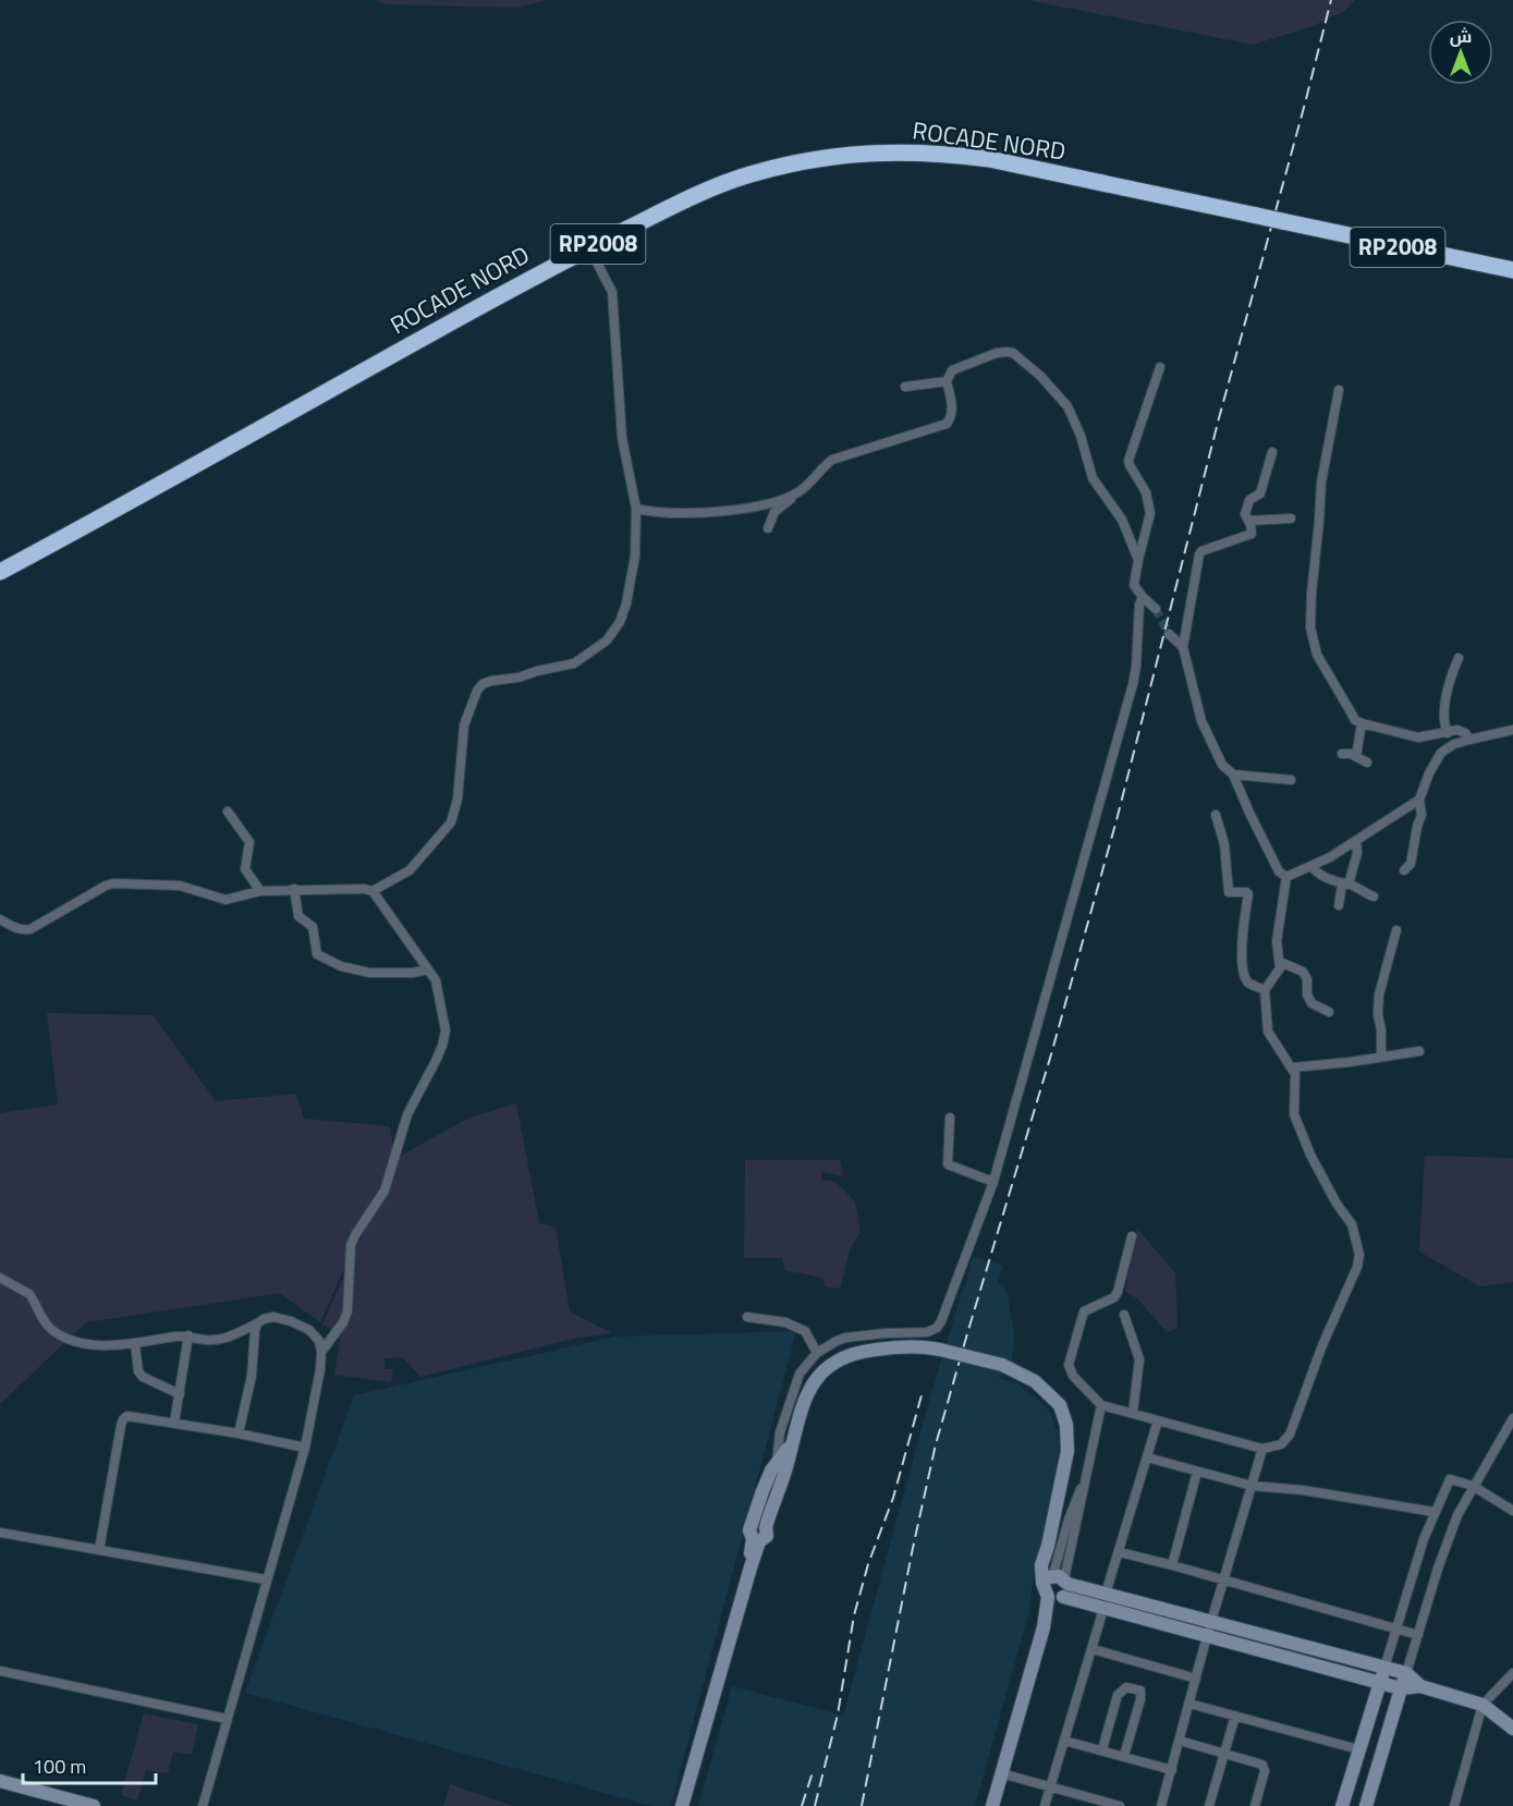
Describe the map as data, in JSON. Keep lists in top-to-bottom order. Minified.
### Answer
{"streets":{"highway":["ROCADE NORD","RP2008"]},"scale_bar":"100 m","north":"top"}
